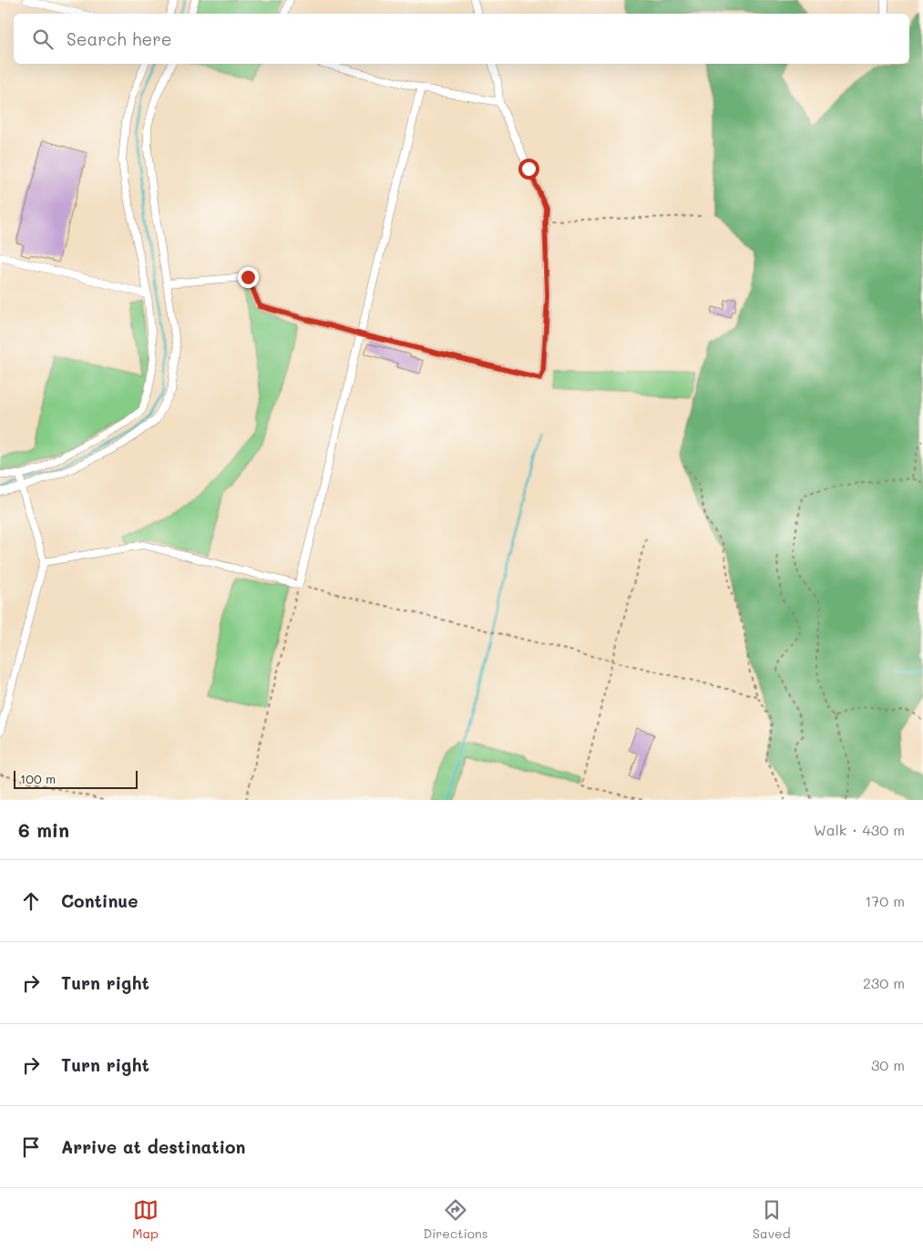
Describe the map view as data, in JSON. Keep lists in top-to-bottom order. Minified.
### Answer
{"scale_bar":"100 m","page":{"search":"Search here","scale":"100 m","heading":["6 min","Walk · 430 m"],"list":[["Continue","170 m"],["Turn right","230 m"],["Turn right","30 m"],"Arrive at destination"],"nav":["Map","Directions","Saved"]}}
